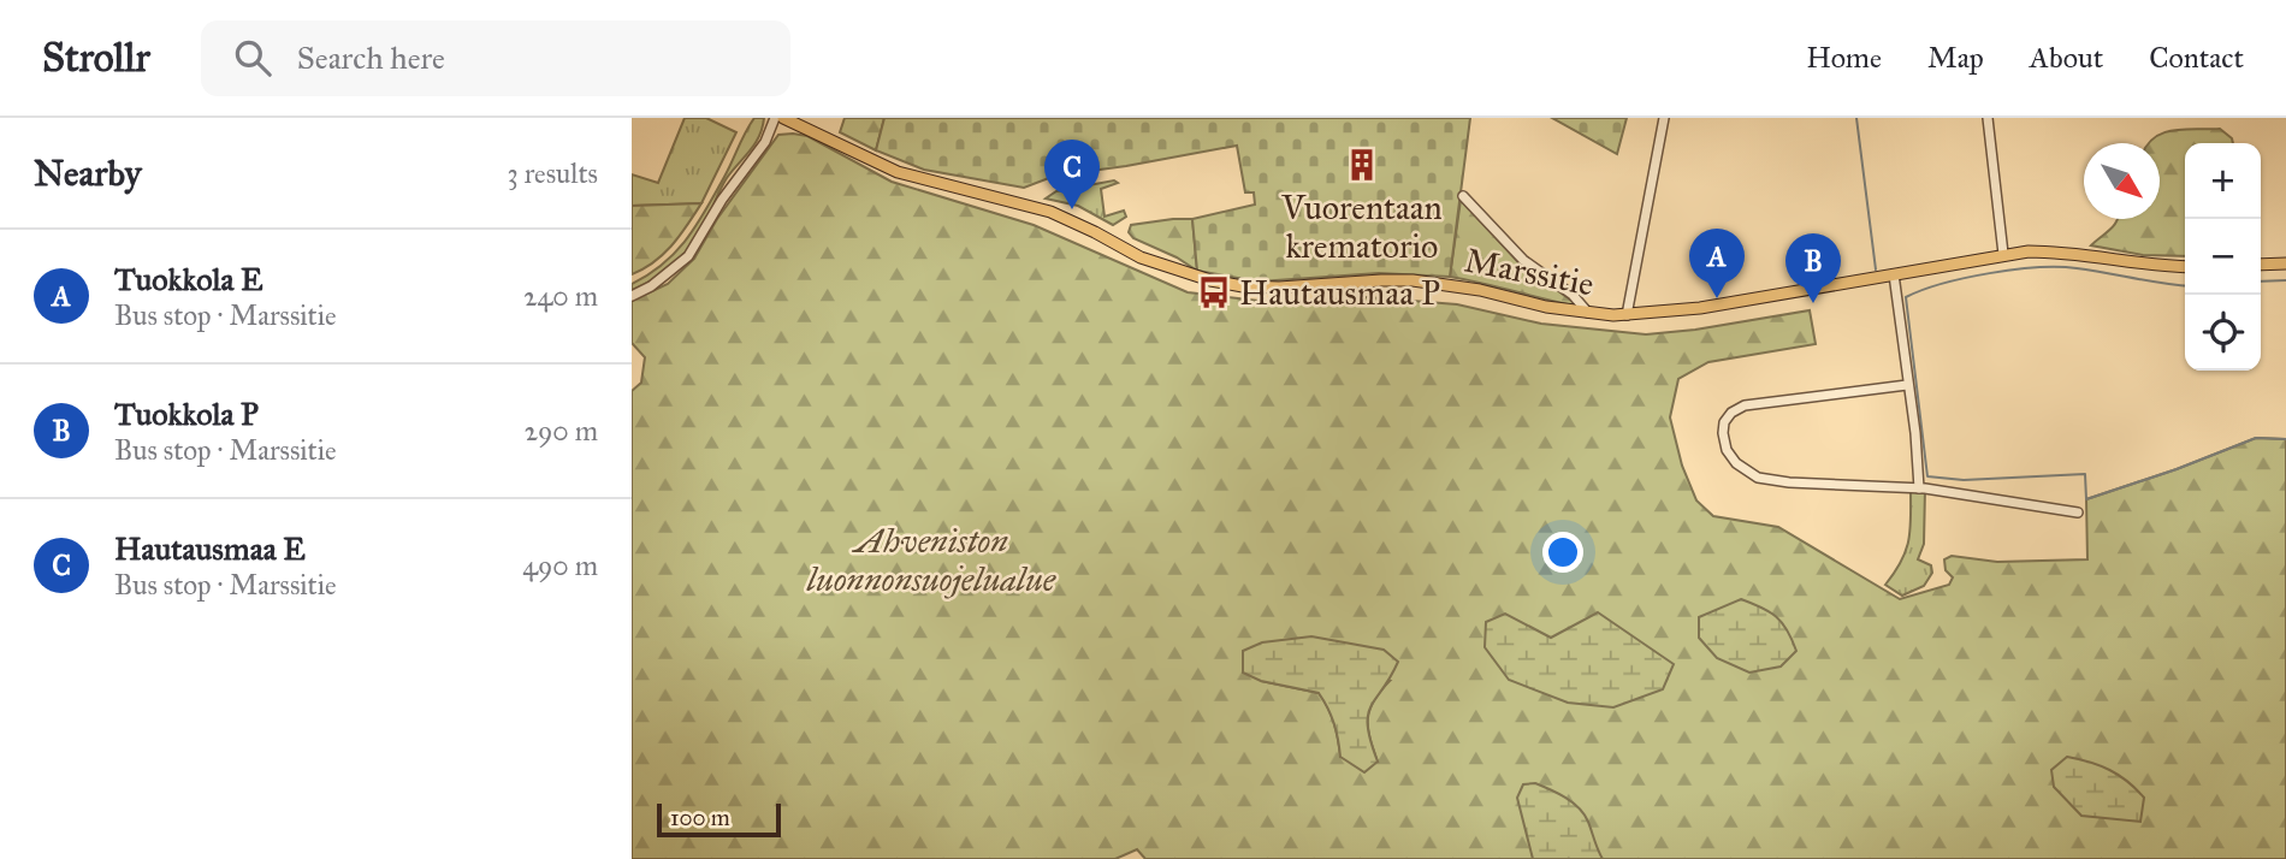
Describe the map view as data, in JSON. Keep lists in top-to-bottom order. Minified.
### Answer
{"streets":{"main road":["Marssitie"]},"parks":["Ahveniston luonnonsuojelualue"],"places":{"building":["Vuorentaan krematorio"],"bus stop":["Hautausmaa P"]},"scale_bar":"100 m","north":"bottom right","page":{"header":"Strollr","search":"Search here","nav":["Home","Map","About","Contact"],"heading":["Nearby","3 results"],"pins":["C","A","B"],"map_buttons":["+","−"],"list":[{"mark":"A","name":"Tuokkola E","note":"Bus stop · Marssitie","value":"240 m"},{"mark":"B","name":"Tuokkola P","note":"Bus stop · Marssitie","value":"290 m"},{"mark":"C","name":"Hautausmaa E","note":"Bus stop · Marssitie","value":"490 m"}],"scale":"100 m"}}
